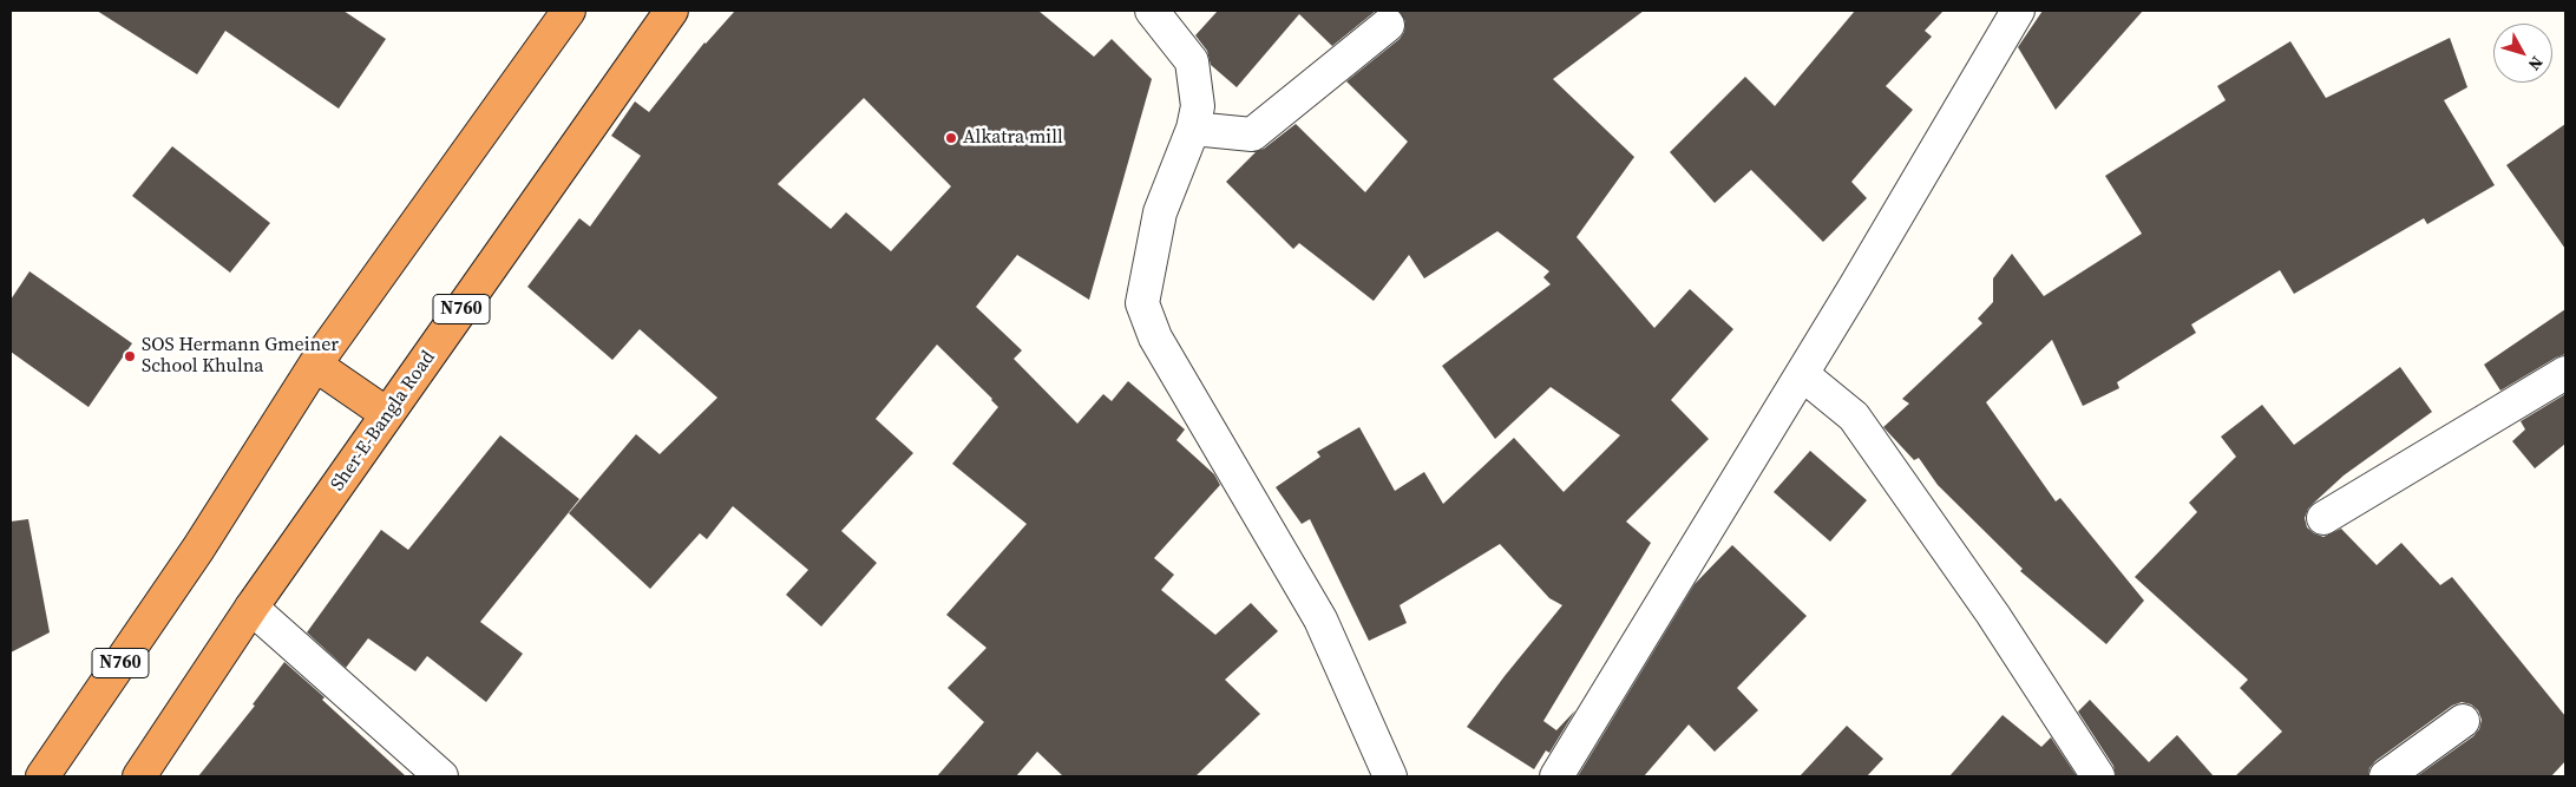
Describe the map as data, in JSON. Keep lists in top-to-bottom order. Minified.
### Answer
{"streets":{"highway":["N760","Sher-E-Bangla Road"]},"places":["Alkatra mill","SOS Hermann Gmeiner School Khulna"],"north":"bottom right"}
